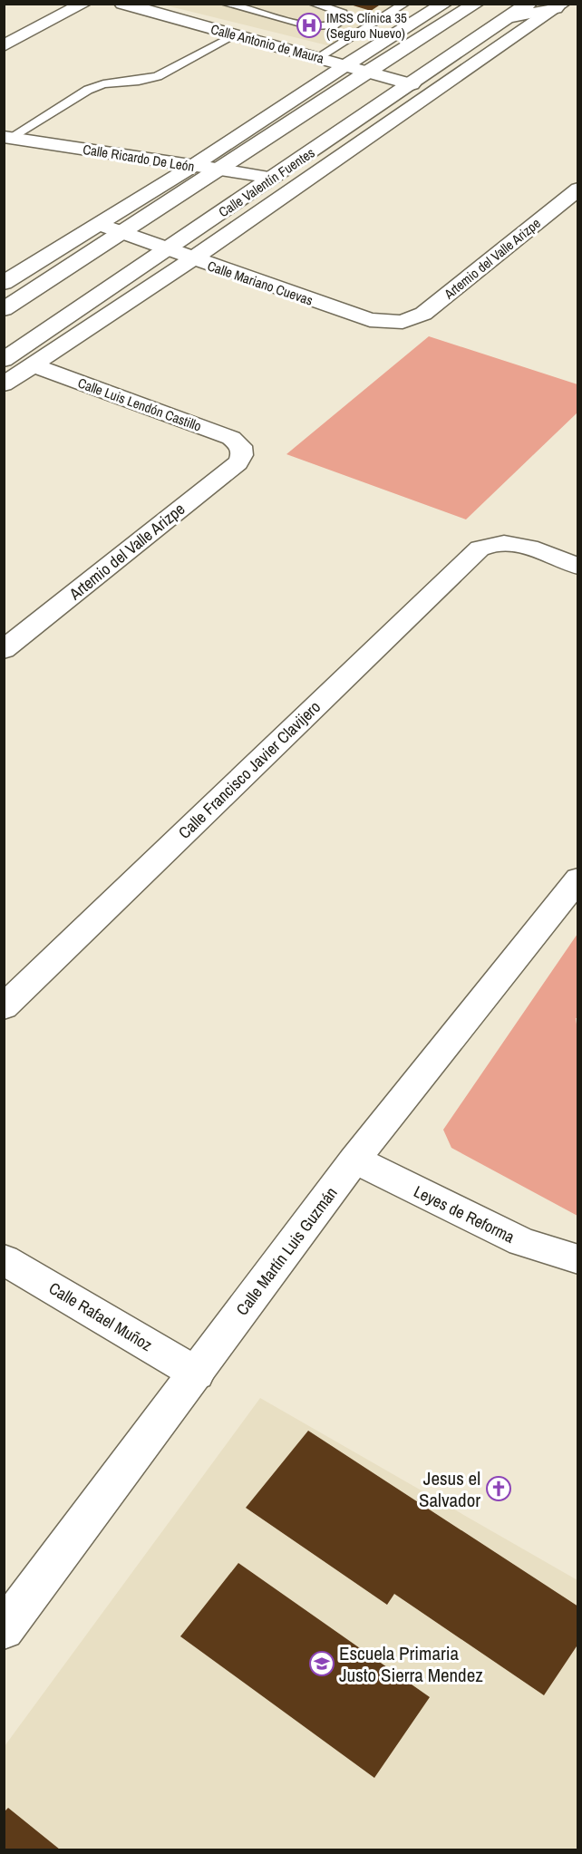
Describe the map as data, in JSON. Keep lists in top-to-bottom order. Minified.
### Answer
{"streets":{"street":["Calle Antonio de Maura","Calle Ricardo De León","Calle Valentín Fuentes","Artemio del Valle Arizpe","Calle Mariano Cuevas","Calle Luis Lendón Castillo","Calle Francisco Javier Clavijero","Leyes de Reforma","Calle Martín Luis Guzmán","Calle Rafael Muñoz"]},"crossings":[["Calle Antonio de Maura","Calle Valentín Fuentes"],["Calle Ricardo De León","Calle Valentín Fuentes"],["Calle Valentín Fuentes","Calle Mariano Cuevas"],["Artemio del Valle Arizpe","Calle Mariano Cuevas"],["Artemio del Valle Arizpe","Calle Luis Lendón Castillo"],["Leyes de Reforma","Calle Martín Luis Guzmán"],["Calle Martín Luis Guzmán","Calle Rafael Muñoz"]],"places":{"hospital":["IMSS Clínica 35 (Seguro Nuevo)"],"church":["Jesus el Salvador"],"school or university":["Escuela Primaria Justo Sierra Mendez"]}}
